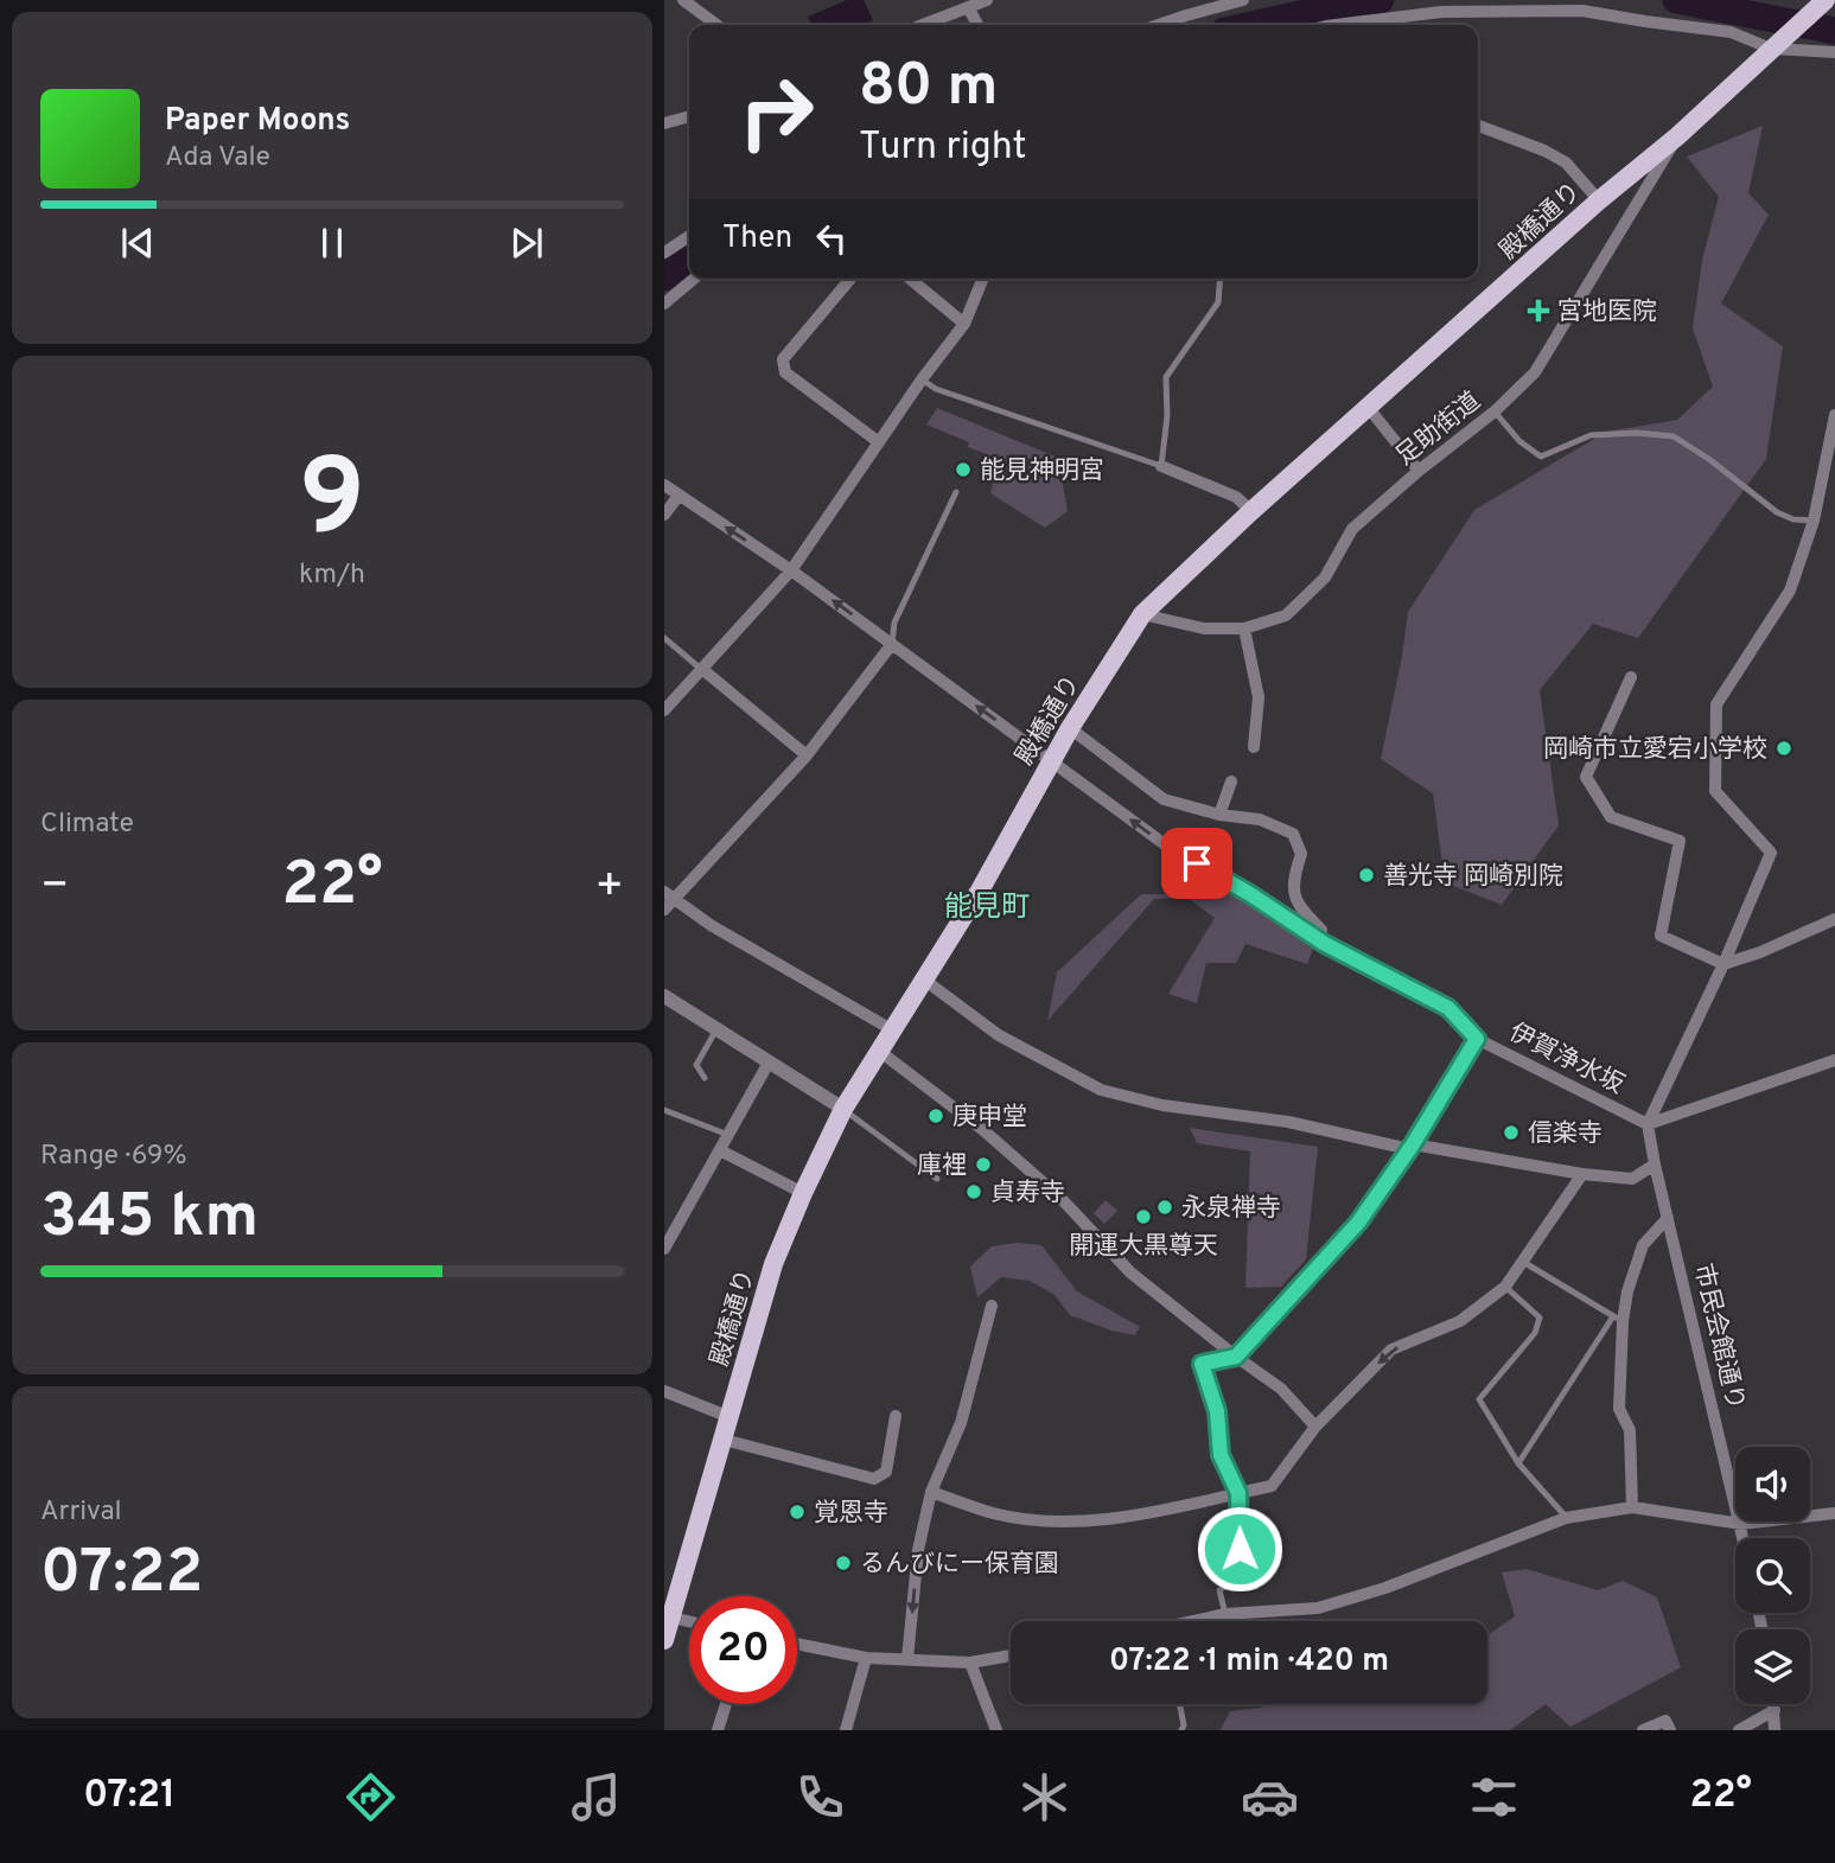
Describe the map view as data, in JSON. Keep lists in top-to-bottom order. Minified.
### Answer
{"streets":{"main road":["殿橋通り"],"street":["足助街道","伊賀浄水坂","市民会館通り"]},"crossings":[["殿橋通り","足助街道"],["殿橋通り","伊賀浄水坂"],["伊賀浄水坂","市民会館通り"]],"one_way":["伊賀浄水坂"],"districts":["能見町"],"places":{"health":["宮地医院"],"other":["能見神明宮","岡崎市立愛宕小学校","善光寺 岡崎別院","庚申堂","信楽寺","庫裡","貞寿寺","永泉禅寺","開運大黒尊天","覚恩寺","るんびにー保育園"]},"page":{"turn":["80 m","Turn right"],"song":["Paper Moons","Ada Vale"],"then":"Then","tile":[["9","km/h"],"Climate",["Range · 69%","345 km"],["Arrival","07:22"]],"heat":["−","22°","+"],"limit":"20","trip":"07:22 · 1 min · 420 m","tabs":["07:21","22°"]}}
